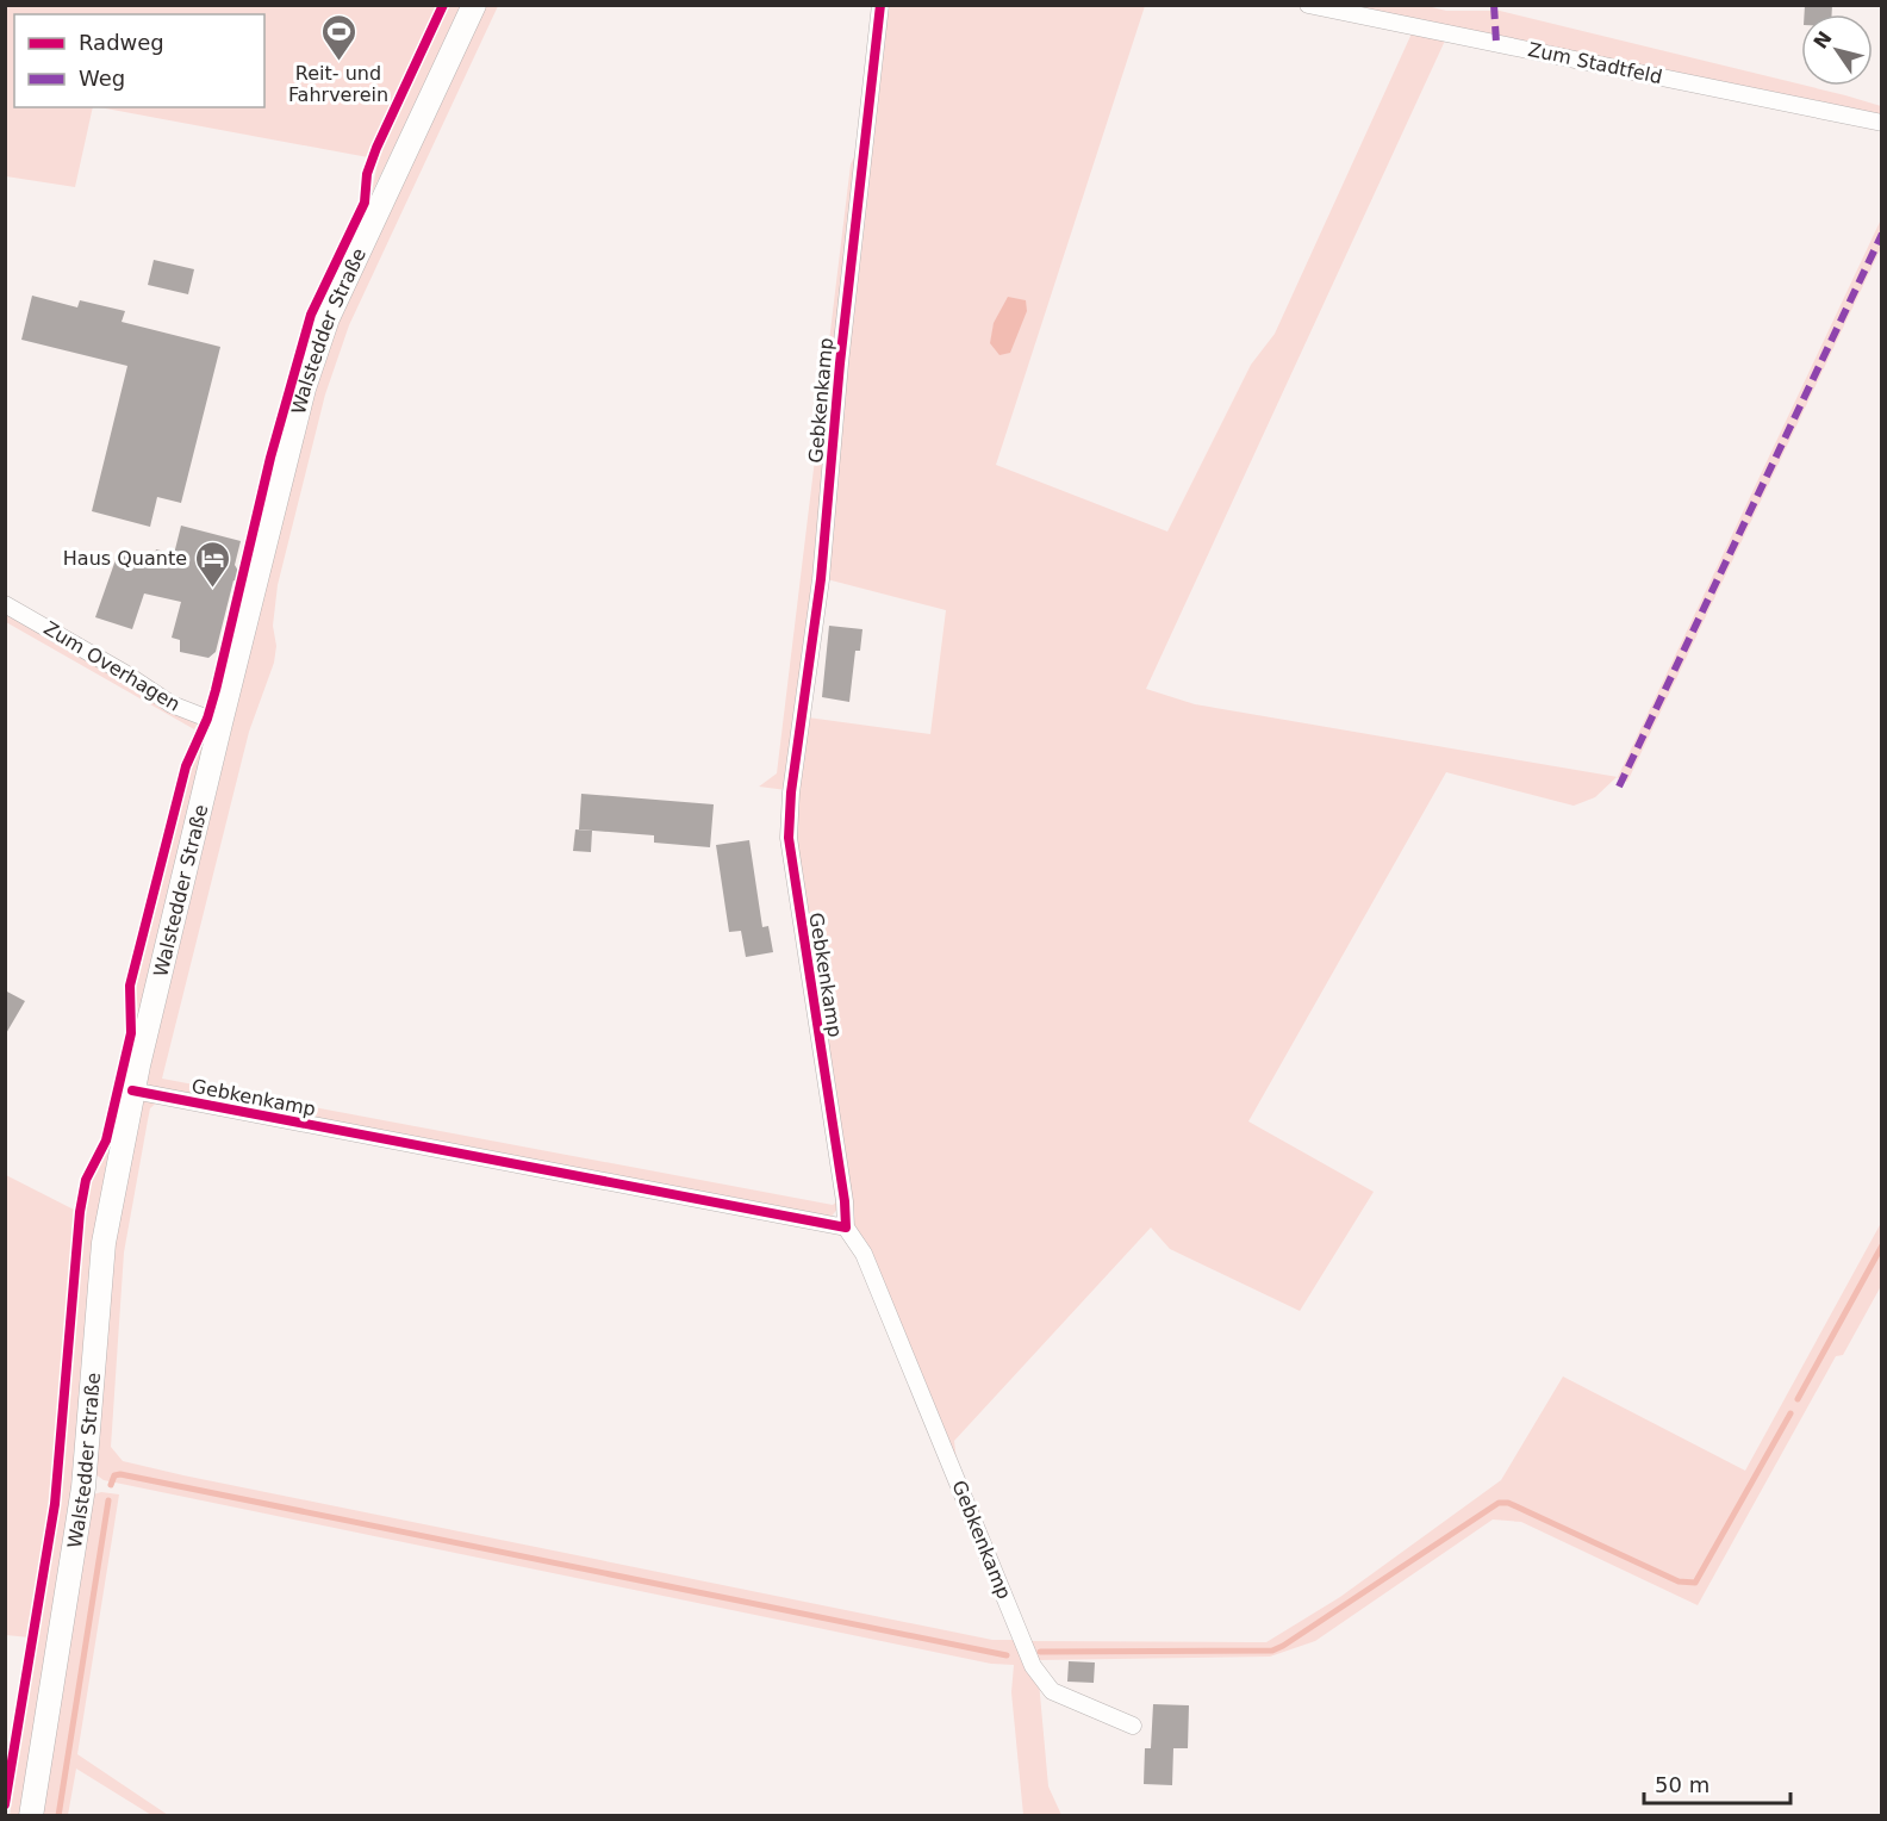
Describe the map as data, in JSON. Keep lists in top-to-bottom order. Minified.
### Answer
{"streets":{"main road":["Walstedder Straße"],"street":["Zum Stadtfeld","Gebkenkamp","Zum Overhagen"]},"crossings":[["Walstedder Straße","Gebkenkamp"],["Walstedder Straße","Zum Overhagen"]],"places":{"sports":["Reit- und Fahrverein"],"hotel":["Haus Quante"]},"legend":["Radweg","Weg"],"scale_bar":"50 m","north":"top left"}
